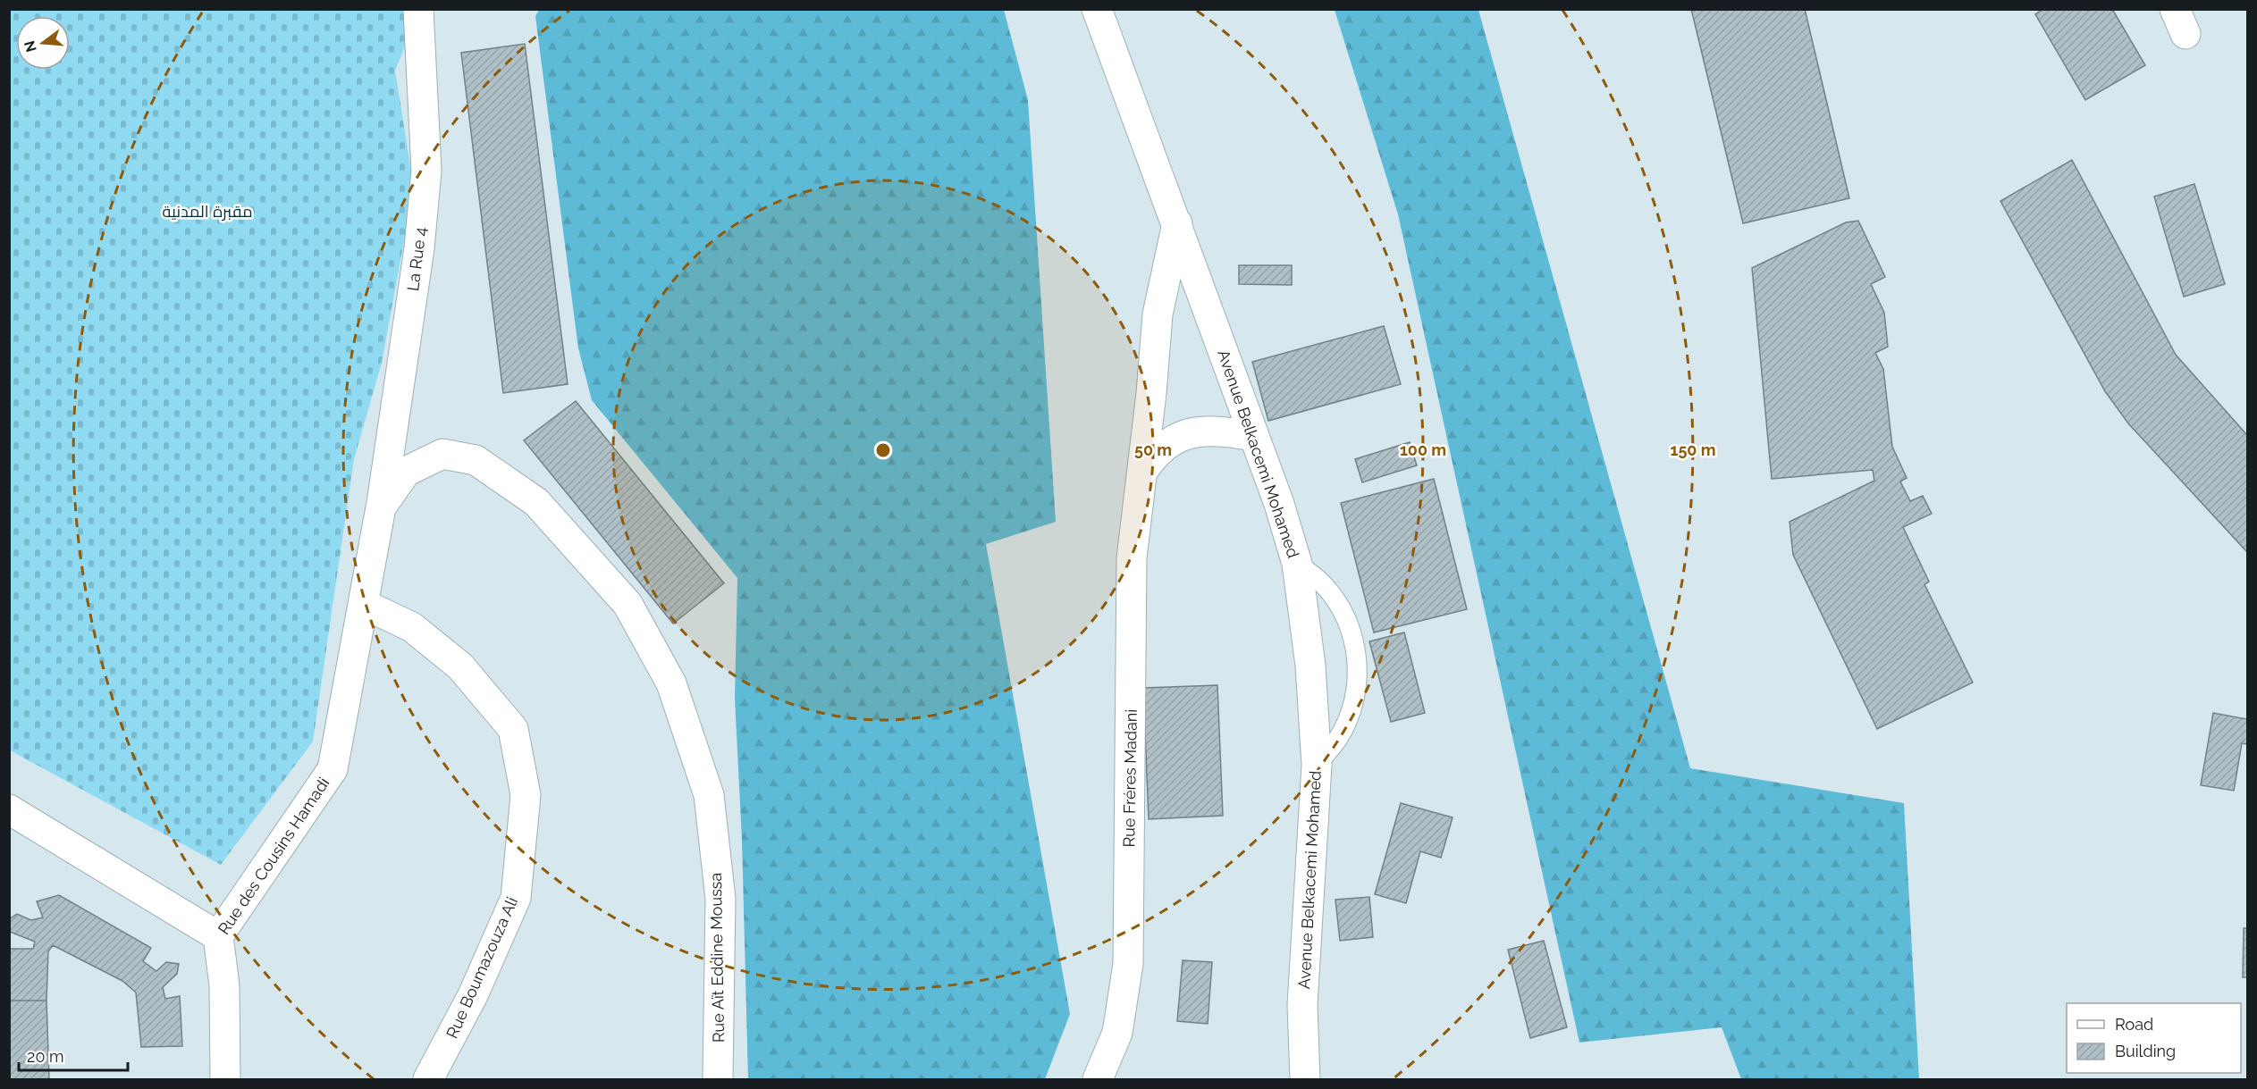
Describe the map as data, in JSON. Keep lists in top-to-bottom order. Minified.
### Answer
{"streets":{"street":["La Rue 4","Avenue Belkacemi Mohamed","Rue Fréres Madani","Rue des Cousins Hamadi","Rue Aït Eddine Moussa","Rue Boumazouza Ali"]},"crossings":[["La Rue 4","Rue Aït Eddine Moussa"],["Avenue Belkacemi Mohamed","Rue Fréres Madani"],["Rue des Cousins Hamadi","Rue Aït Eddine Moussa"],["Rue des Cousins Hamadi","Rue Boumazouza Ali"],["Rue Aït Eddine Moussa","Rue Boumazouza Ali"]],"parks":["مقبرة المدنية"],"legend":["Road","Building"],"scale_bar":"20 m","north":"left","rings":["50 m","100 m","150 m"]}
